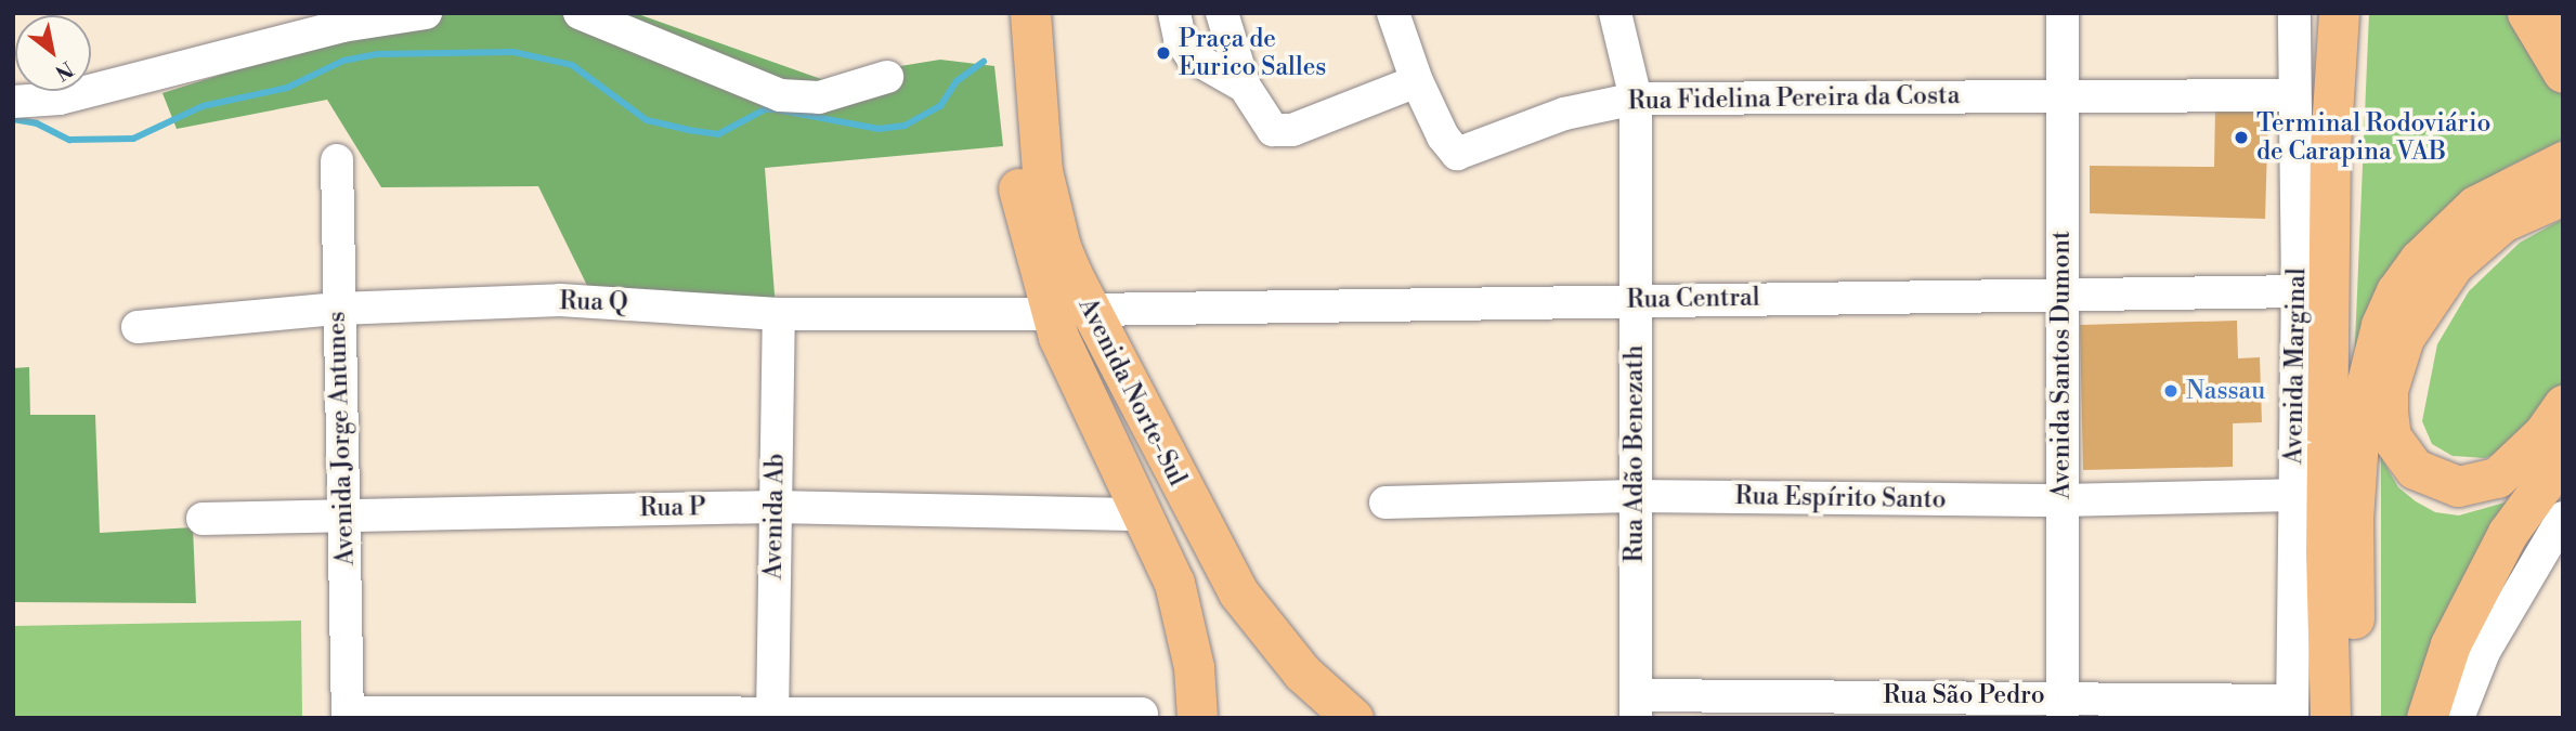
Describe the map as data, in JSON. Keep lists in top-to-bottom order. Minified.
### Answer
{"streets":{"main road":["Avenida Norte-Sul"],"street":["Rua Fidelina Pereira da Costa","Rua Central","Rua Q","Avenida Santos Dumont","Avenida Marginal","Avenida Jorge Antunes","Rua Adão Benezath","Rua Espírito Santo","Rua P","Avenida Ab","Rua São Pedro"]},"crossings":[["Rua Fidelina Pereira da Costa","Avenida Santos Dumont"],["Rua Fidelina Pereira da Costa","Avenida Marginal"],["Rua Fidelina Pereira da Costa","Rua Adão Benezath"],["Rua Central","Avenida Santos Dumont"],["Rua Central","Avenida Marginal"],["Rua Central","Avenida Norte-Sul"],["Rua Central","Rua Adão Benezath"],["Rua Q","Avenida Norte-Sul"],["Rua Q","Avenida Jorge Antunes"],["Rua Q","Avenida Ab"],["Avenida Santos Dumont","Rua Espírito Santo"],["Avenida Santos Dumont","Rua São Pedro"],["Avenida Marginal","Rua Espírito Santo"],["Avenida Marginal","Rua São Pedro"],["Avenida Norte-Sul","Rua P"],["Avenida Jorge Antunes","Rua P"],["Rua Adão Benezath","Rua Espírito Santo"],["Rua Adão Benezath","Rua São Pedro"],["Rua P","Avenida Ab"]],"places":["Praça de Eurico Salles","Terminal Rodoviário de Carapina VAB","Nassau"],"north":"bottom right"}
